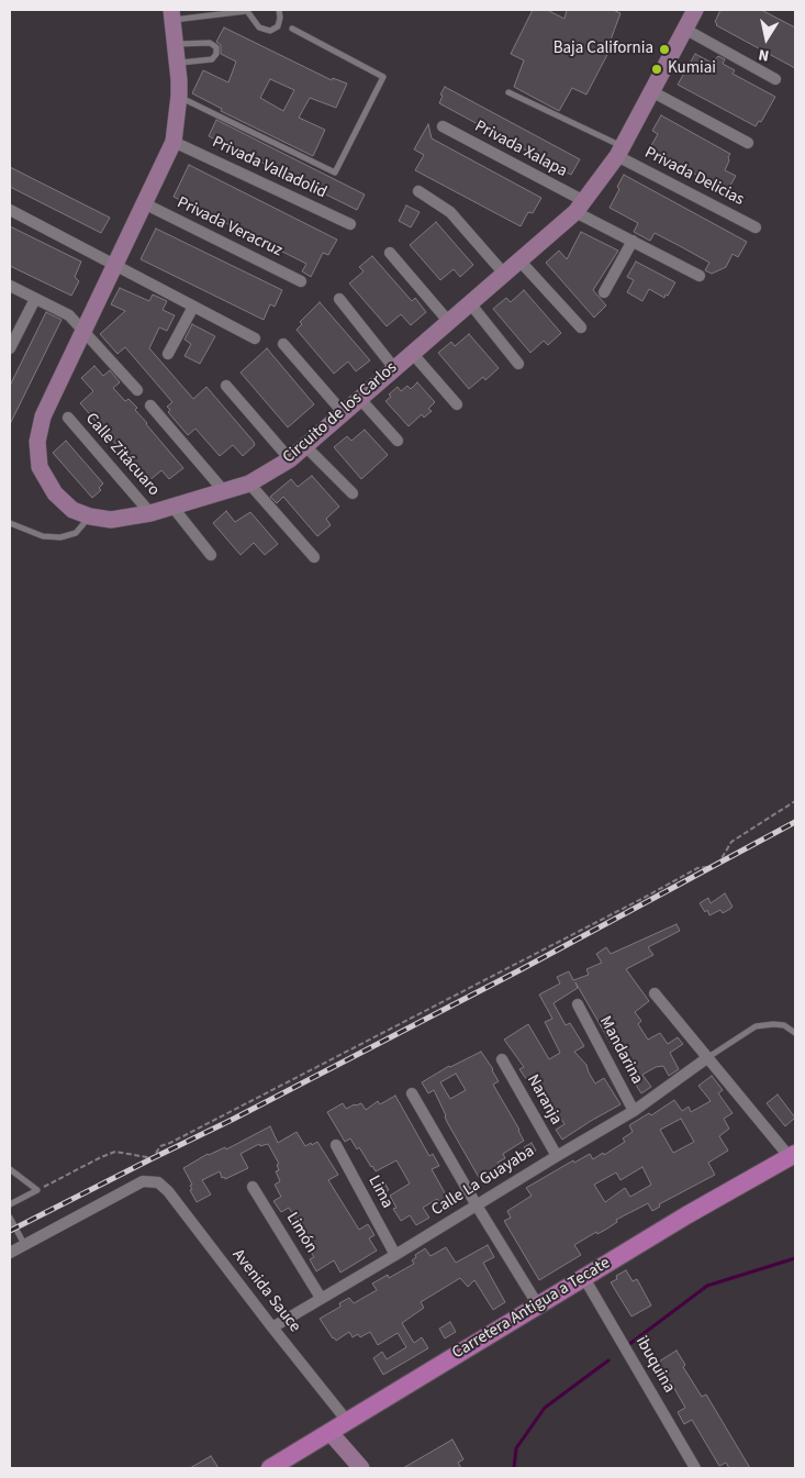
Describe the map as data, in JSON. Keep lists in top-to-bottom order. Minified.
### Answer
{"streets":{"main road":["Carretera Antigua a Tecate"],"street":["Privada Xalapa","Privada Valladolid","Privada Delicias","Privada Veracruz","Circuito de los Carlos","Calle Zitácuaro","Mandarina","Naranja","Calle La Guayaba","Lima","Limón","Avenida Sauce","ibuquina"]},"crossings":[["Privada Xalapa","Circuito de los Carlos"],["Privada Valladolid","Circuito de los Carlos"],["Privada Delicias","Circuito de los Carlos"],["Privada Veracruz","Circuito de los Carlos"],["Circuito de los Carlos","Calle Zitácuaro"],["Mandarina","Calle La Guayaba"],["Naranja","Calle La Guayaba"],["Calle La Guayaba","Lima"],["Calle La Guayaba","Limón"],["Calle La Guayaba","Avenida Sauce"],["Avenida Sauce","Carretera Antigua a Tecate"],["Carretera Antigua a Tecate","ibuquina"]],"places":["Baja California","Kumiai"],"north":"bottom"}
